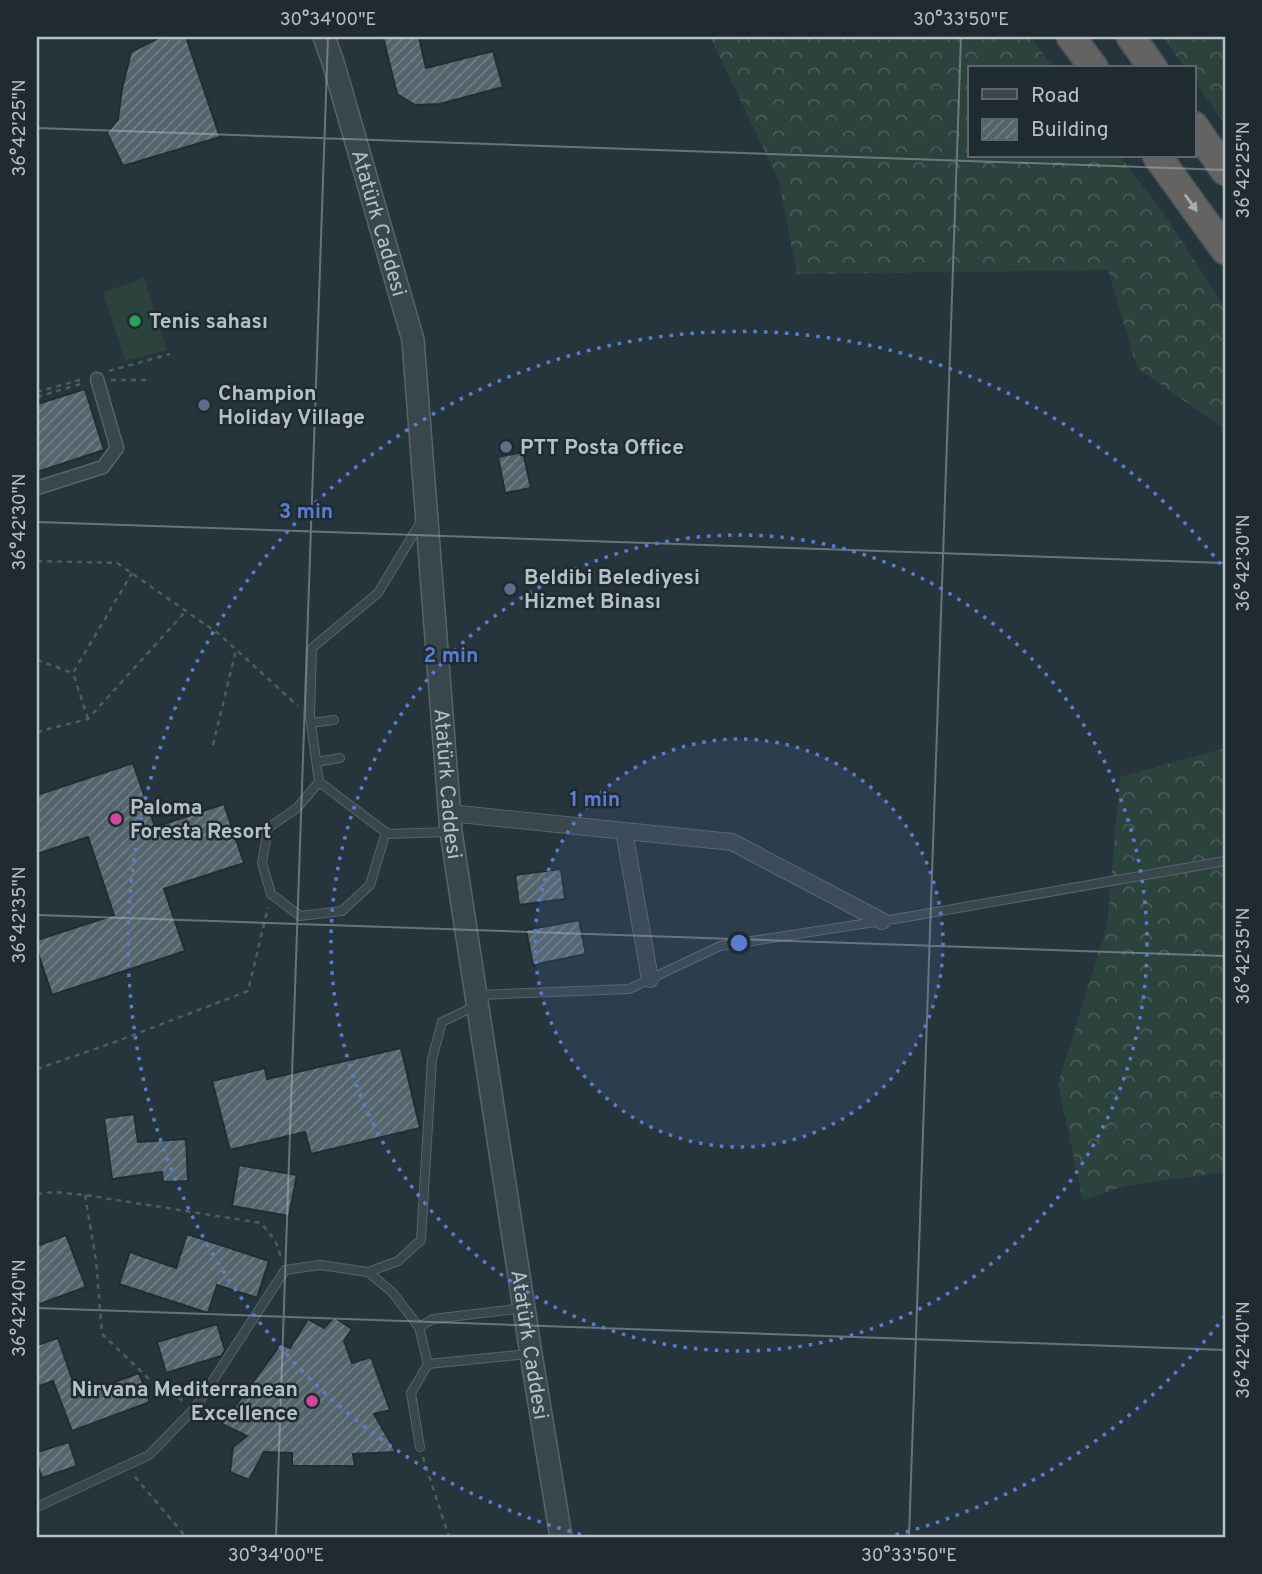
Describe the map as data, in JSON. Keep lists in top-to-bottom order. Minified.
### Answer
{"streets":{"street":["Atatürk Caddesi"]},"places":["Tenis sahası","Champion Holiday Village","PTT Posta Office","Beldibi Belediyesi Hizmet Binası","Paloma Foresta Resort","Nirvana Mediterranean Excellence"],"legend":["Road","Building"],"coordinates":["30°34'00\"E","30°33'50\"E","36°42'25\"N","36°42'30\"N","36°42'35\"N","36°42'40\"N"],"rings":["3 min","2 min","1 min"]}
